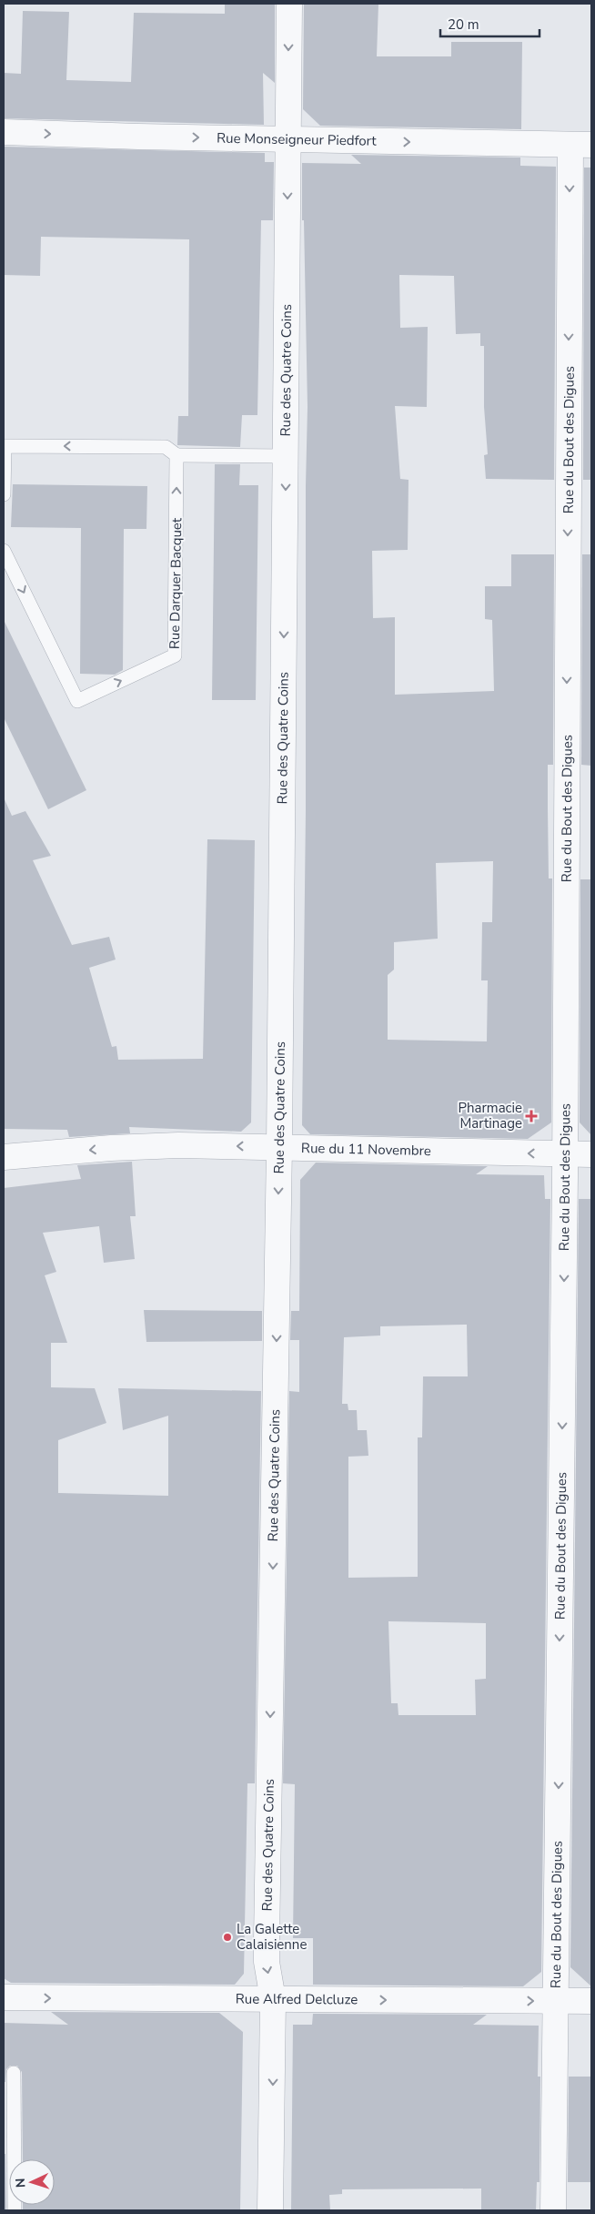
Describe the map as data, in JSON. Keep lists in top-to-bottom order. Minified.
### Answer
{"streets":{"street":["Rue Monseigneur Piedfort","Rue des Quatre Coins","Rue du Bout des Digues","Rue du 11 Novembre","Rue Alfred Delcluze"],"lane":["Rue Darquer Bacquet"]},"crossings":[["Rue Monseigneur Piedfort","Rue des Quatre Coins"],["Rue Monseigneur Piedfort","Rue du Bout des Digues"],["Rue des Quatre Coins","Rue du 11 Novembre"],["Rue des Quatre Coins","Rue Alfred Delcluze"],["Rue du Bout des Digues","Rue du 11 Novembre"],["Rue du Bout des Digues","Rue Alfred Delcluze"]],"one_way":["Rue Monseigneur Piedfort","Rue des Quatre Coins","Rue du Bout des Digues","Rue du 11 Novembre","Rue Alfred Delcluze"],"places":{"health":["Pharmacie Martinage"],"other":["La Galette Calaisienne"]},"scale_bar":"20 m","north":"left"}
